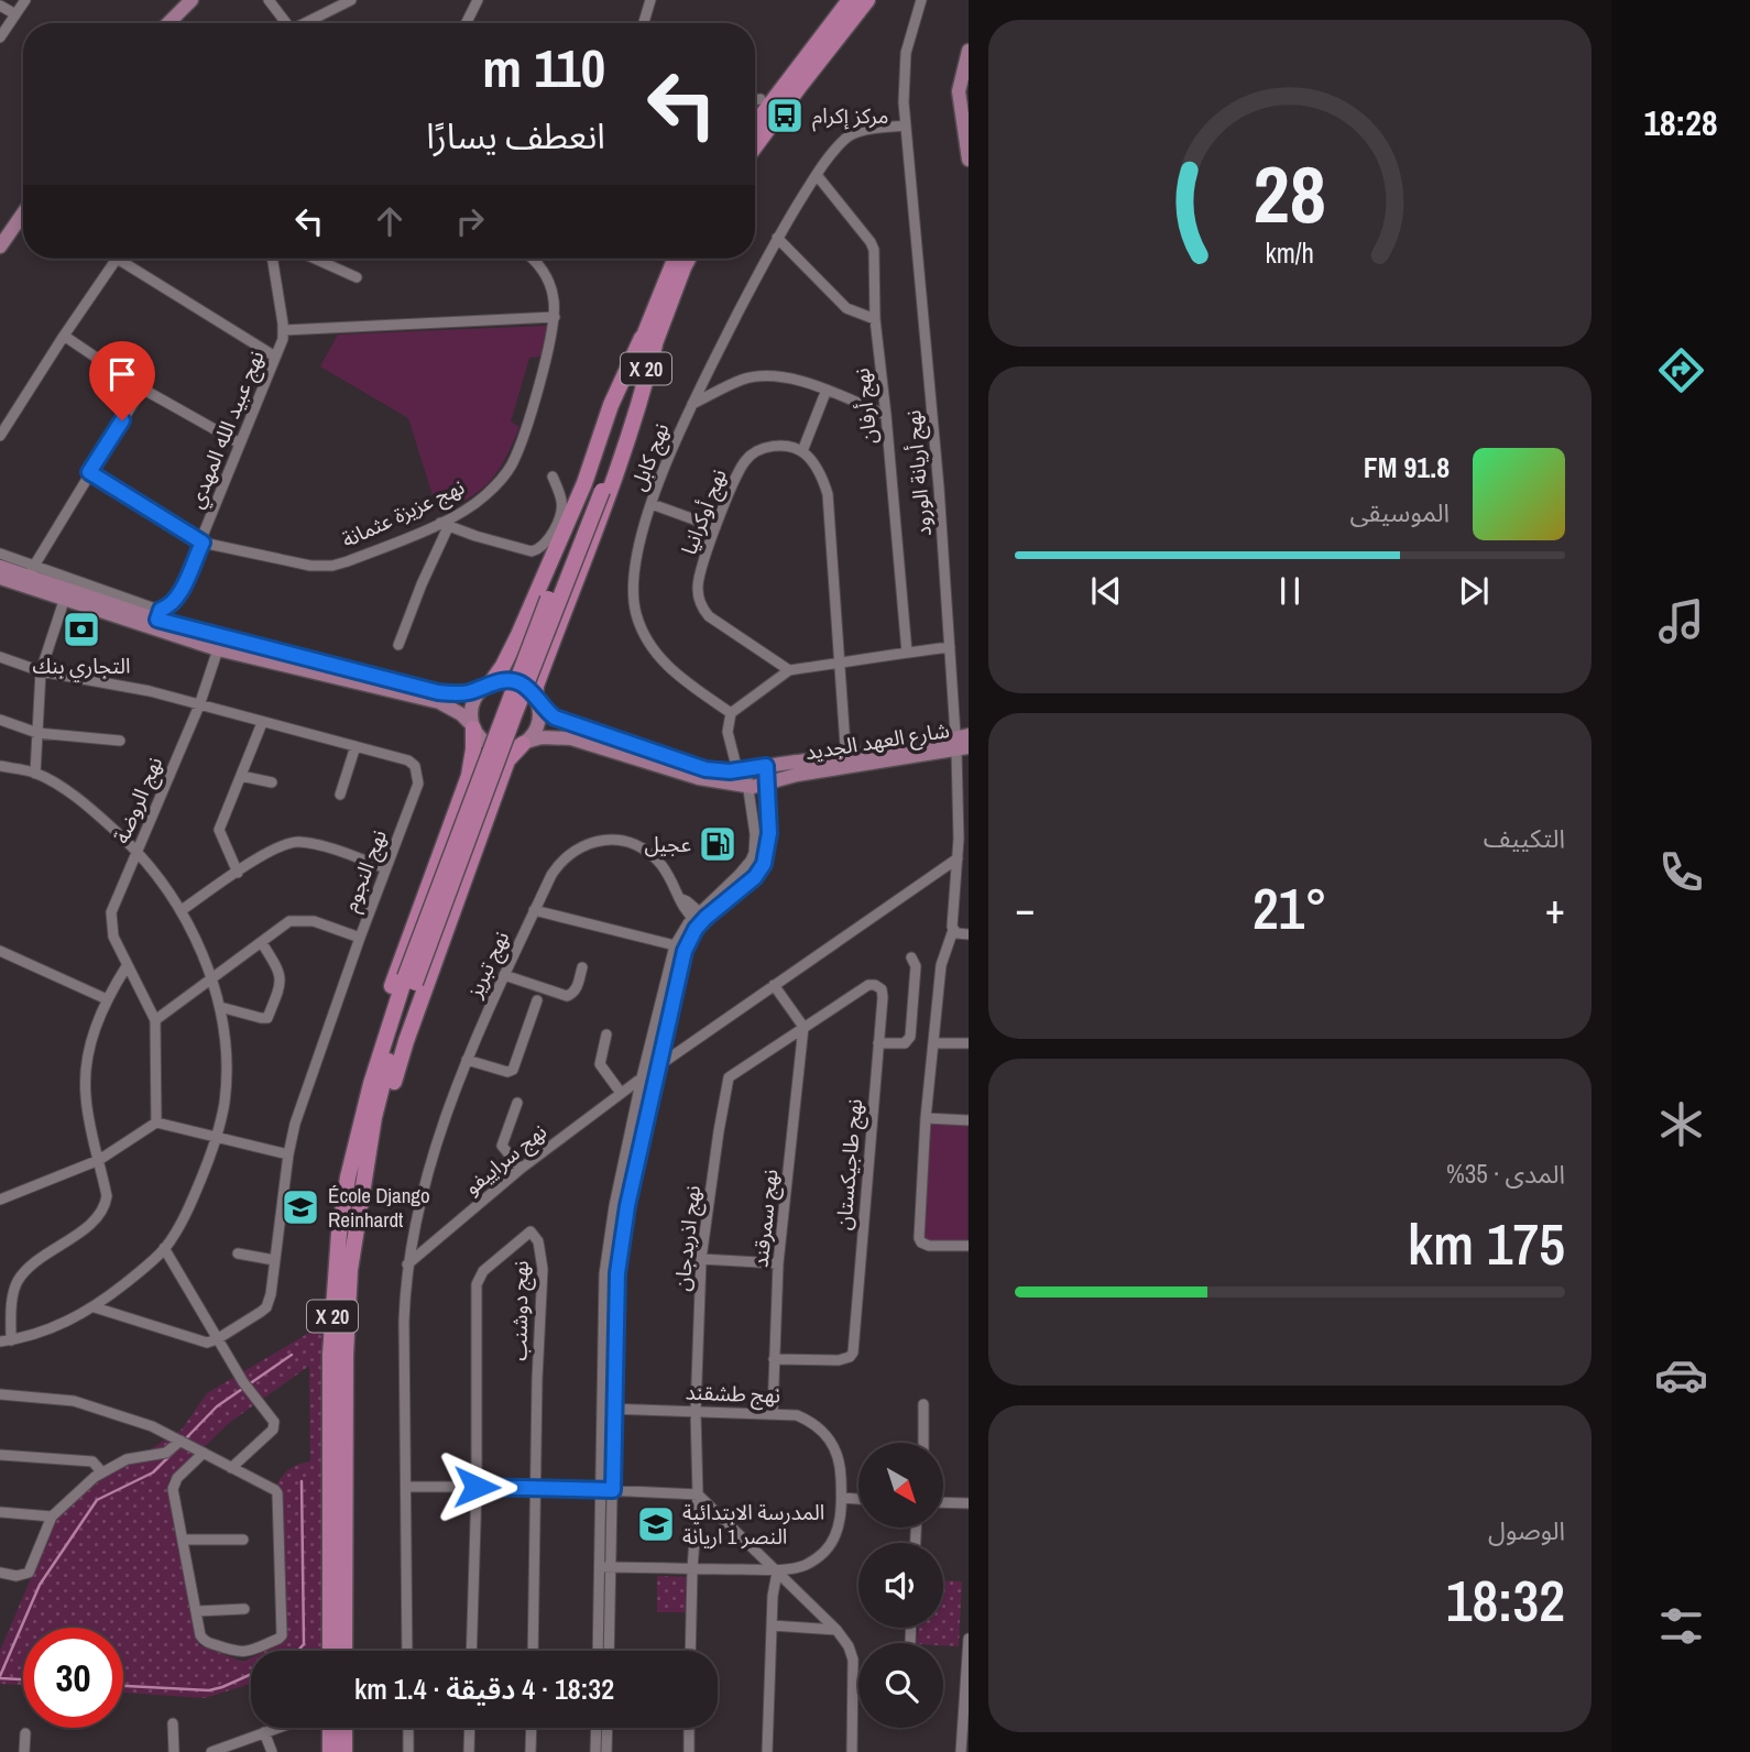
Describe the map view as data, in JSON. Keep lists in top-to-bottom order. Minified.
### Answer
{"streets":{"highway":["X 20"],"main road":["شارع العهد الجديد"],"street":["نهج أرفان","نهج عبيد الله المهدي","نهج كابل","نهج أريانة الورود","نهج أوكرانيا","نهج عزيزة عثمانة","نهج الروضة","نهج النجوم","نهج تبريز","نهج سراييفو","نهج طاجيكستان","نهج سمرقند","نهج اذربدجان","نهج دوشنب","نهج طشقند"]},"crossings":[["نهج أرفان","نهج كابل"],["نهج عبيد الله المهدي","نهج عزيزة عثمانة"],["نهج كابل","نهج أريانة الورود"],["نهج أريانة الورود","شارع العهد الجديد"],["نهج أريانة الورود","نهج سراييفو"],["نهج الروضة","نهج النجوم"],["نهج تبريز","نهج سراييفو"],["نهج طاجيكستان","نهج سمرقند"],["نهج طاجيكستان","نهج اذربدجان"],["نهج سمرقند","نهج اذربدجان"],["نهج سمرقند","نهج طشقند"],["نهج اذربدجان","نهج طشقند"]],"places":{"bus stop":["مركز إكرام"],"bank":["التجاري بنك"],"fuel station":["عجيل"],"school or university":["École Django Reinhardt","المدرسة الابتدائية النصر 1 اريانة"]},"north":"bottom right","page":{"tabs":"18:28","turn":["110 m","انعطف يسارًا"],"song":["91.8 FM","الموسيقى"],"tile":["التكييف",["المدى · 35%","175 km"],["الوصول","18:32"]],"heat":["−","21°","+"],"limit":"30","trip":"18:32 · 4 دقيقة · 1.4 km","gauge":["28","km/h"]}}
